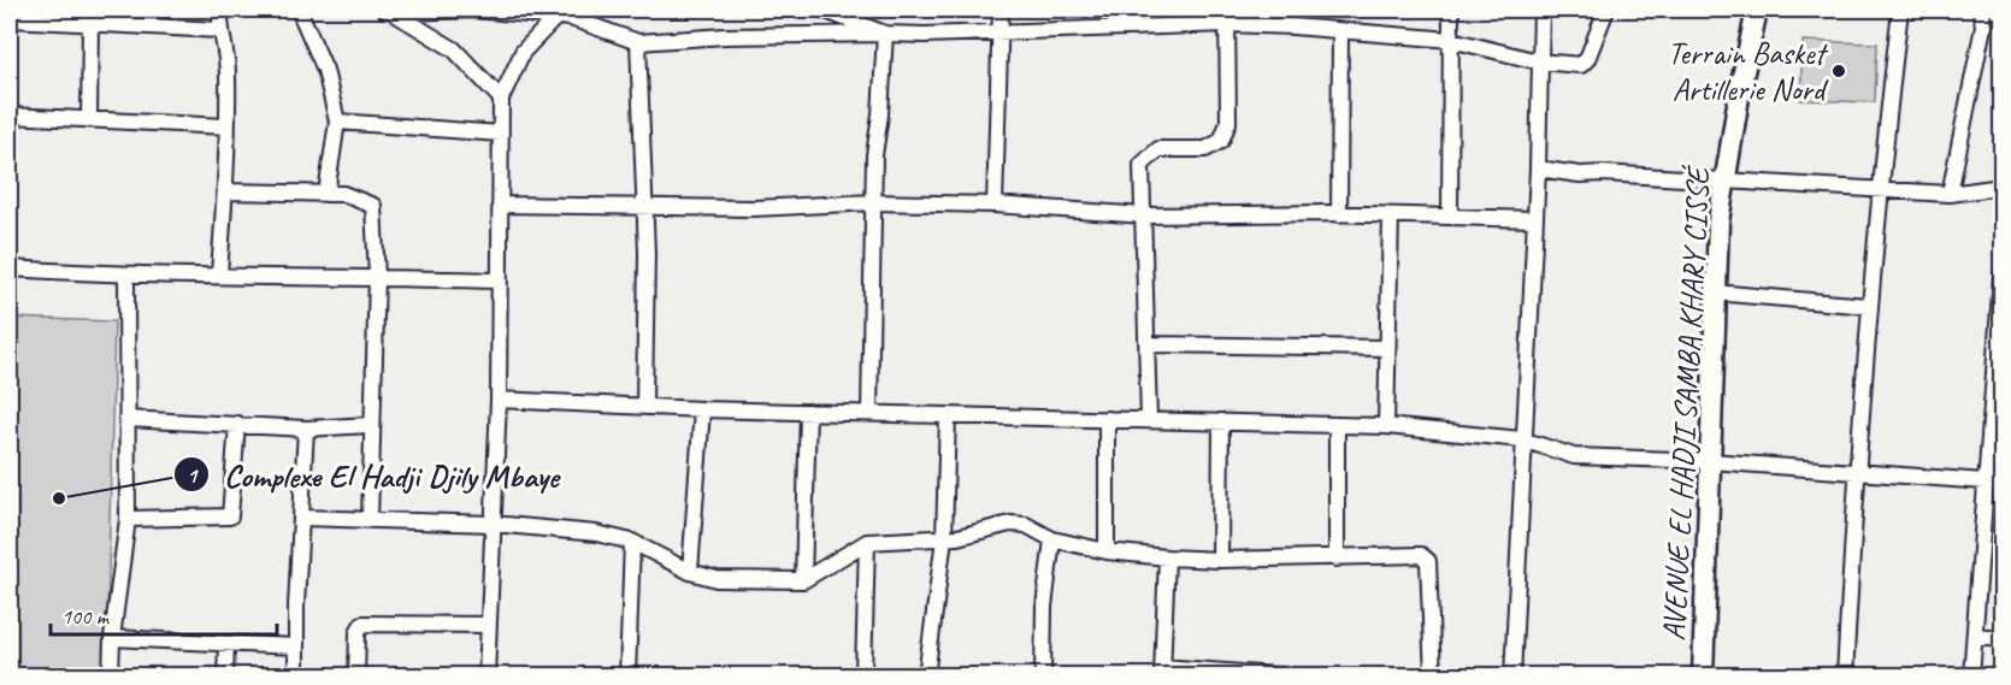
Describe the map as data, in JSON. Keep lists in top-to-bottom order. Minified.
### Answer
{"streets":{"street":["AVENUE EL HADJI SAMBA KHARY CISSÉ"]},"places":["Terrain Basket Artillerie Nord","Complexe El Hadji Djily Mbaye"],"scale_bar":"100 m"}
